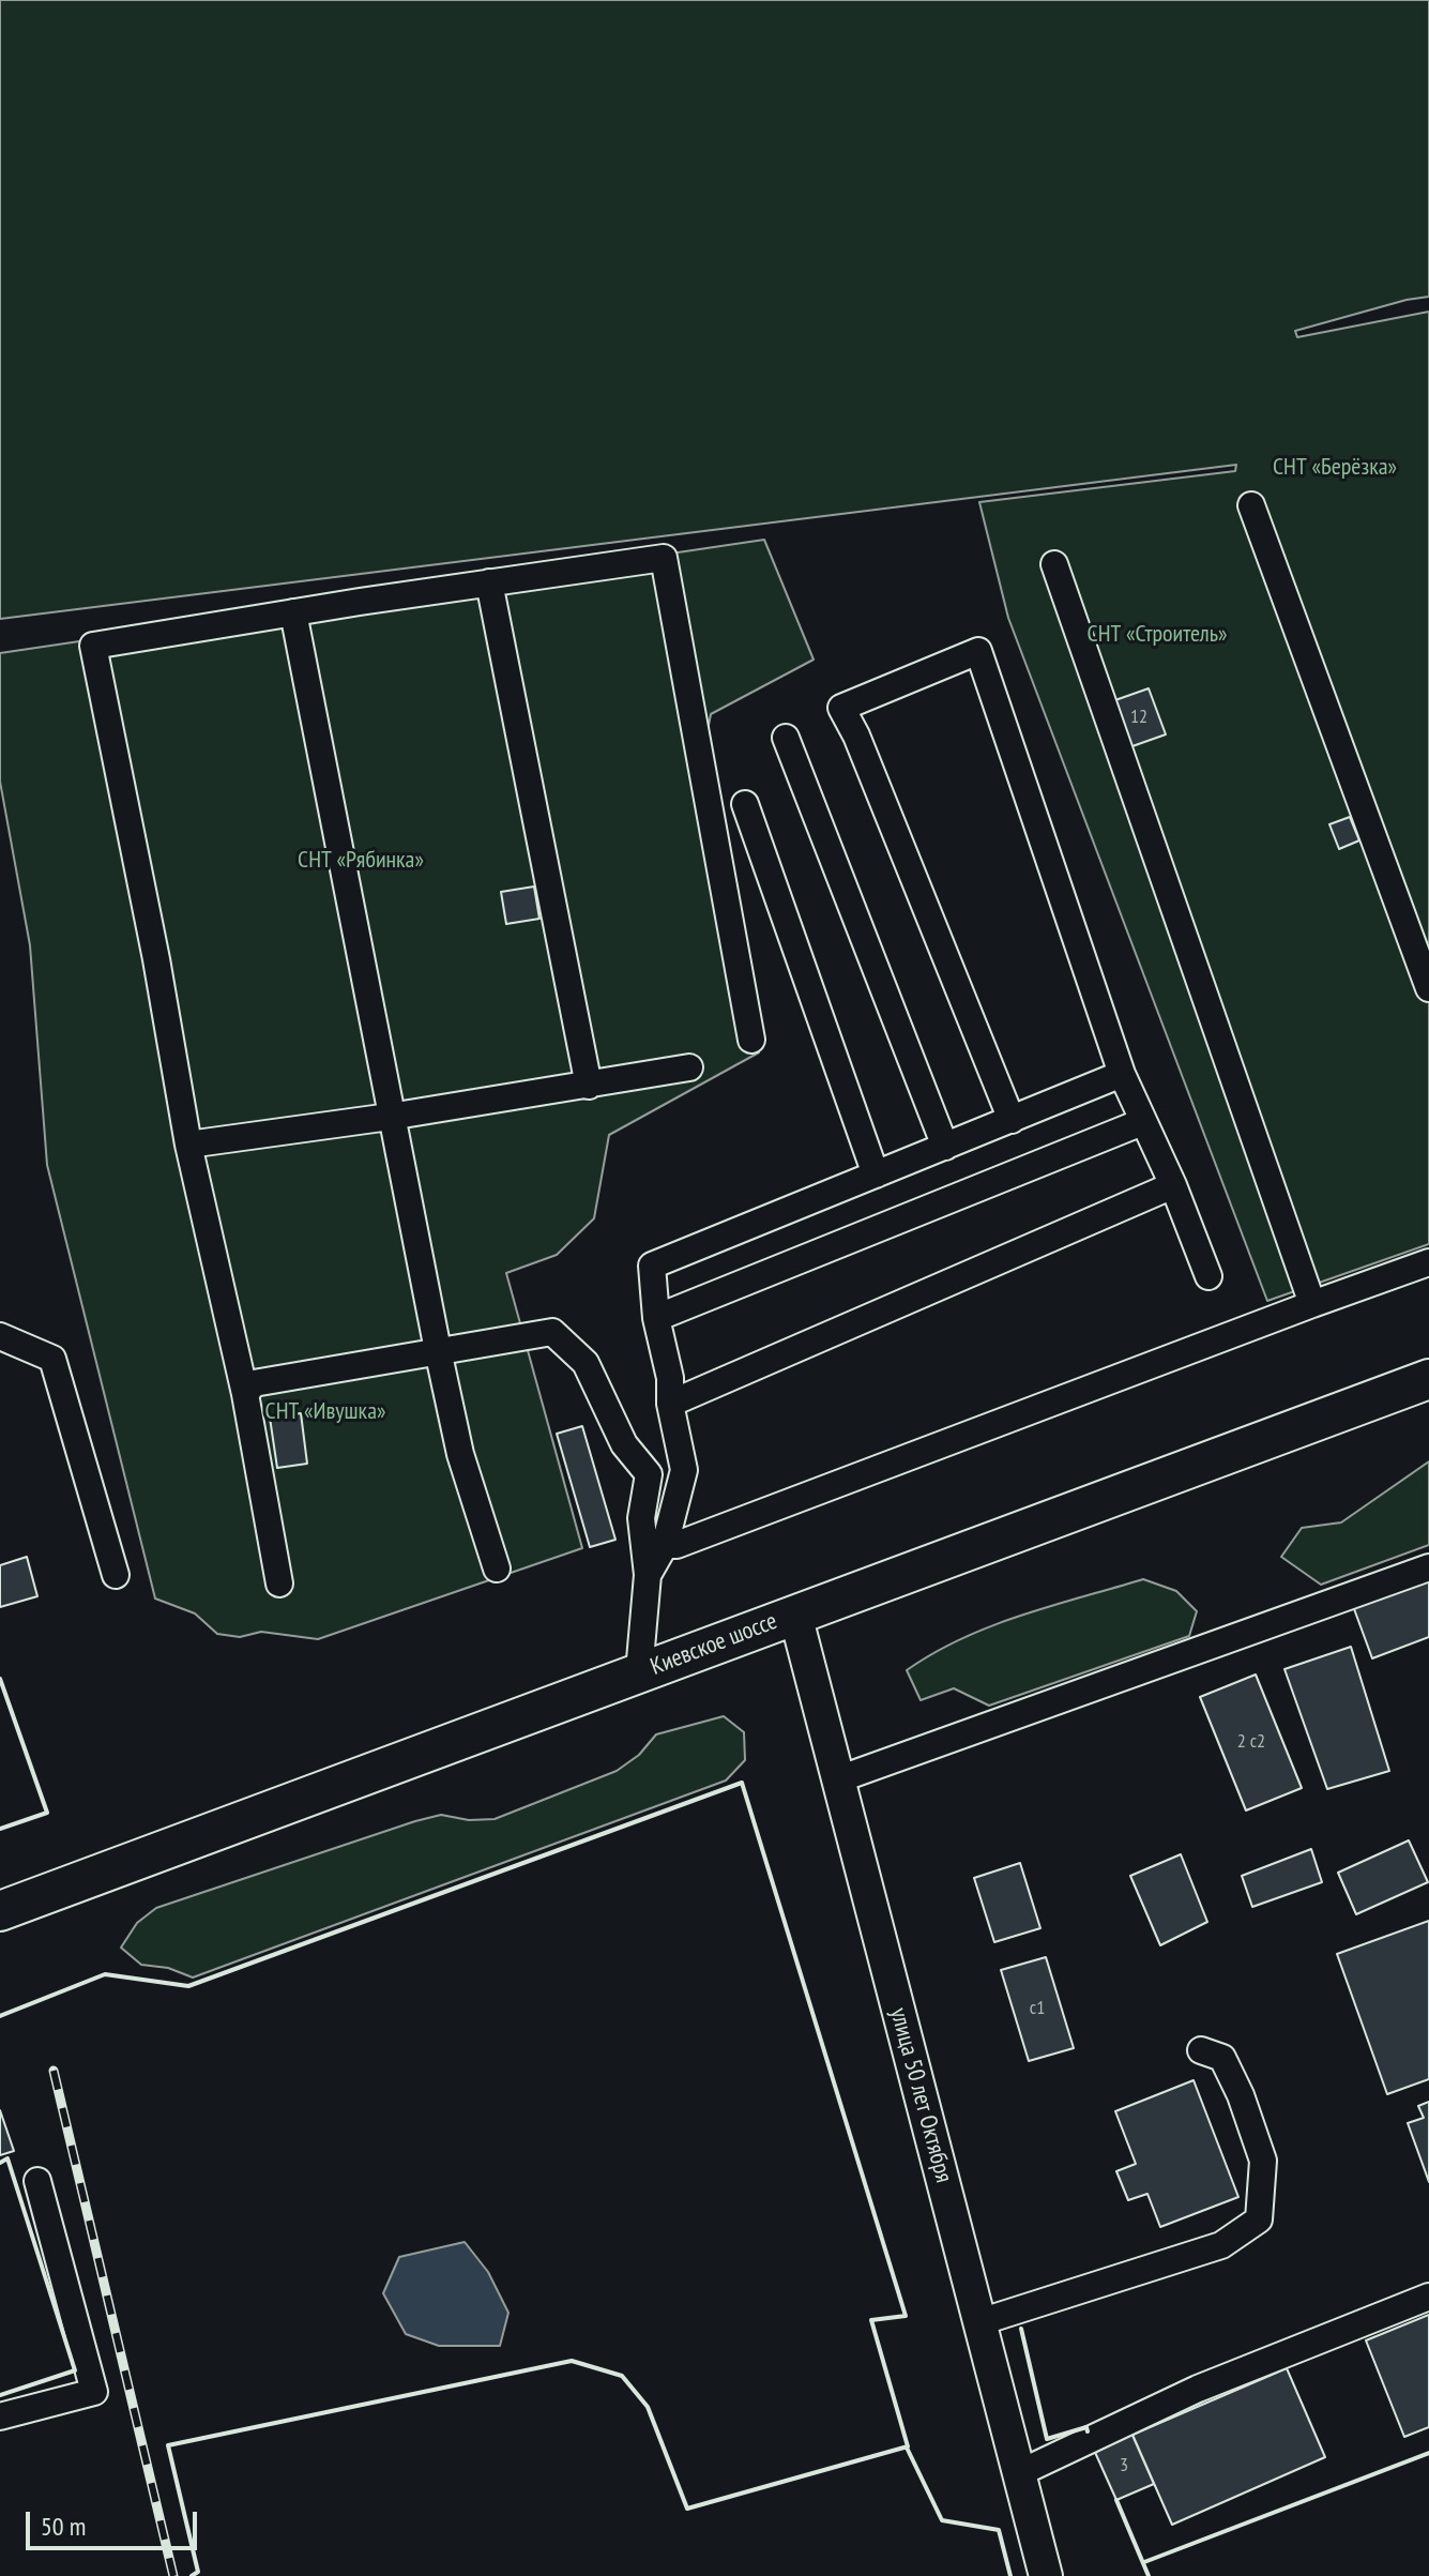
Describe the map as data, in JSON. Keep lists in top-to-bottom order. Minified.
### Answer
{"streets":{"highway":["Киевское шоссе"],"main road":["улица 50 лет Октября"]},"crossings":[["Киевское шоссе","улица 50 лет Октября"]],"parks":["СНТ «Берёзка»","СНТ «Строитель»","СНТ «Рябинка»","СНТ «Ивушка»"],"house_numbers":["12","2 с2","с1","3"],"scale_bar":"50 m"}
